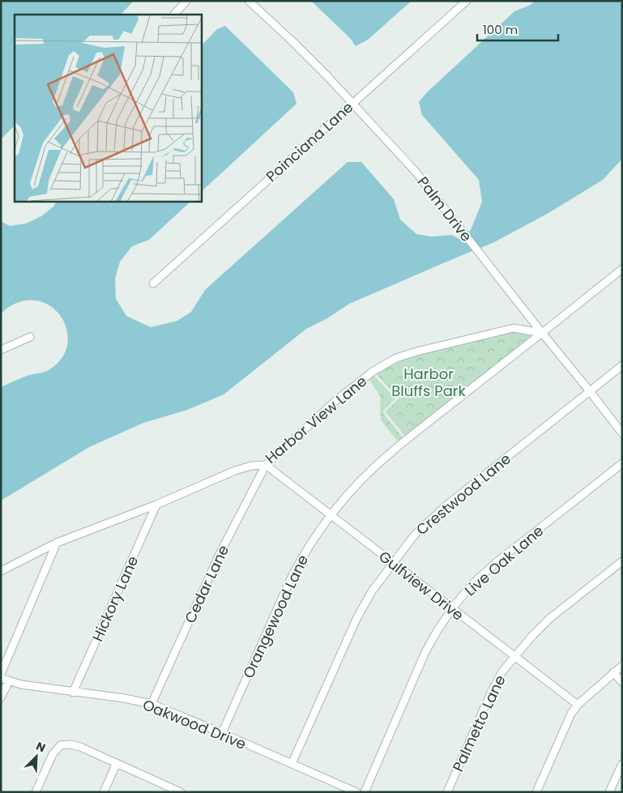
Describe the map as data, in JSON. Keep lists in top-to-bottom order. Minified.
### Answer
{"streets":{"street":["Poinciana Lane","Palm Drive","Harbor View Lane","Crestwood Lane","Live Oak Lane","Cedar Lane","Gulfview Drive","Hickory Lane","Orangewood Lane","Palmetto Lane","Oakwood Drive"]},"crossings":[["Poinciana Lane","Palm Drive"],["Palm Drive","Harbor View Lane"],["Palm Drive","Crestwood Lane"],["Palm Drive","Orangewood Lane"],["Harbor View Lane","Cedar Lane"],["Harbor View Lane","Gulfview Drive"],["Harbor View Lane","Hickory Lane"],["Harbor View Lane","Orangewood Lane"],["Crestwood Lane","Gulfview Drive"],["Crestwood Lane","Oakwood Drive"],["Live Oak Lane","Gulfview Drive"],["Cedar Lane","Gulfview Drive"],["Cedar Lane","Oakwood Drive"],["Gulfview Drive","Orangewood Lane"],["Gulfview Drive","Palmetto Lane"],["Hickory Lane","Oakwood Drive"],["Orangewood Lane","Oakwood Drive"]],"parks":["Harbor Bluffs Park"],"scale_bar":"100 m","north":"top right"}
